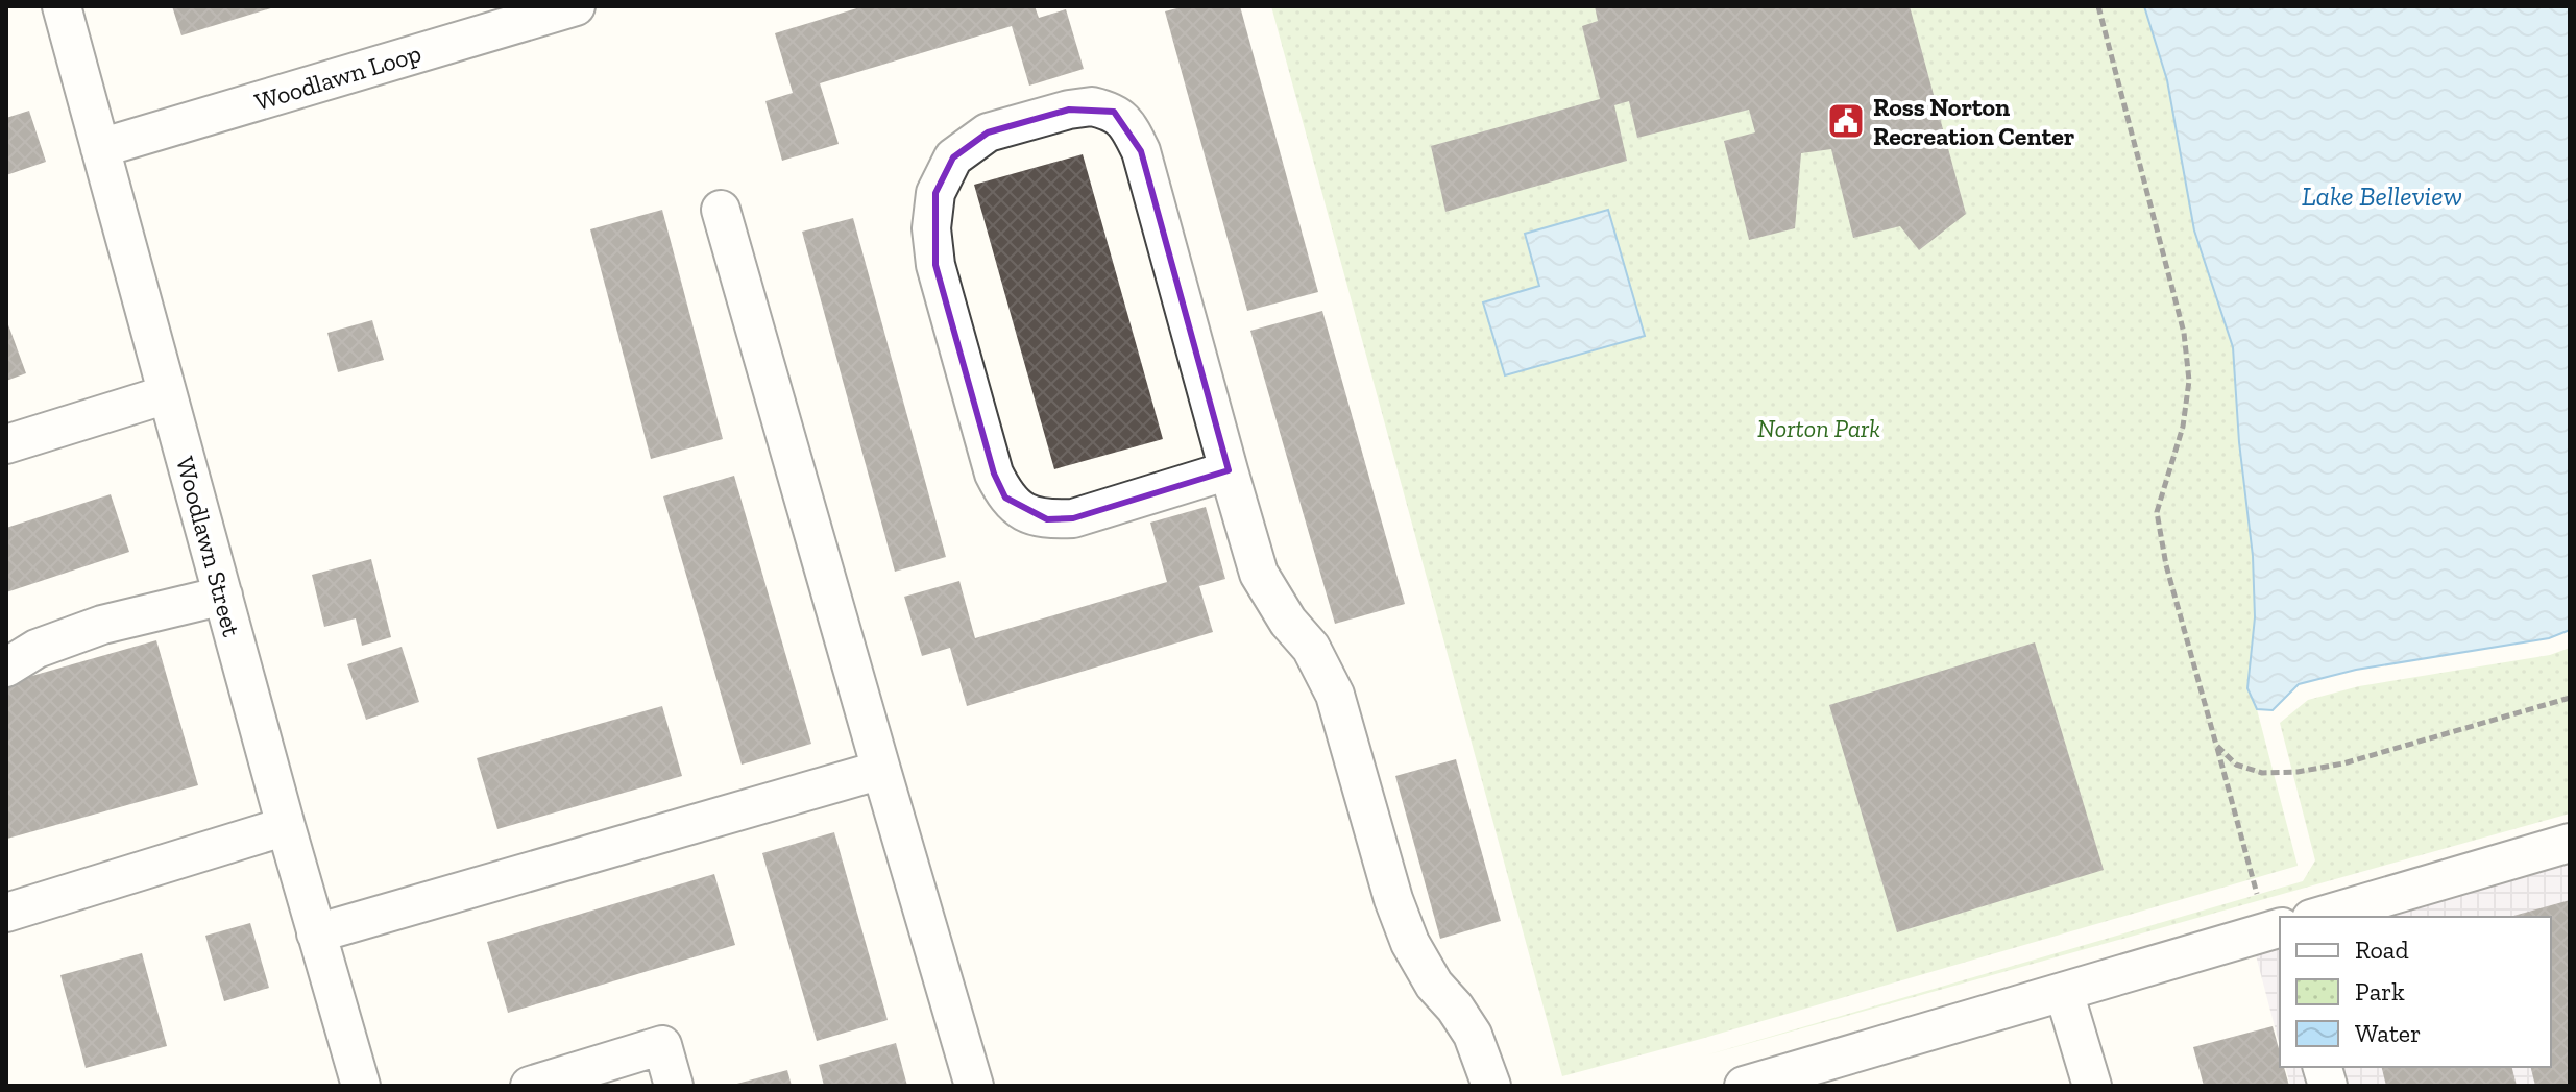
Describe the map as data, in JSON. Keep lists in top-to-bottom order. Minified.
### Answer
{"streets":{"street":["Woodlawn Loop","Woodlawn Street"]},"crossings":[["Woodlawn Loop","Woodlawn Street"]],"water":["Lake Belleview"],"parks":["Norton Park"],"places":{"public building":["Ross Norton Recreation Center"]},"legend":["Road","Park","Water"]}
